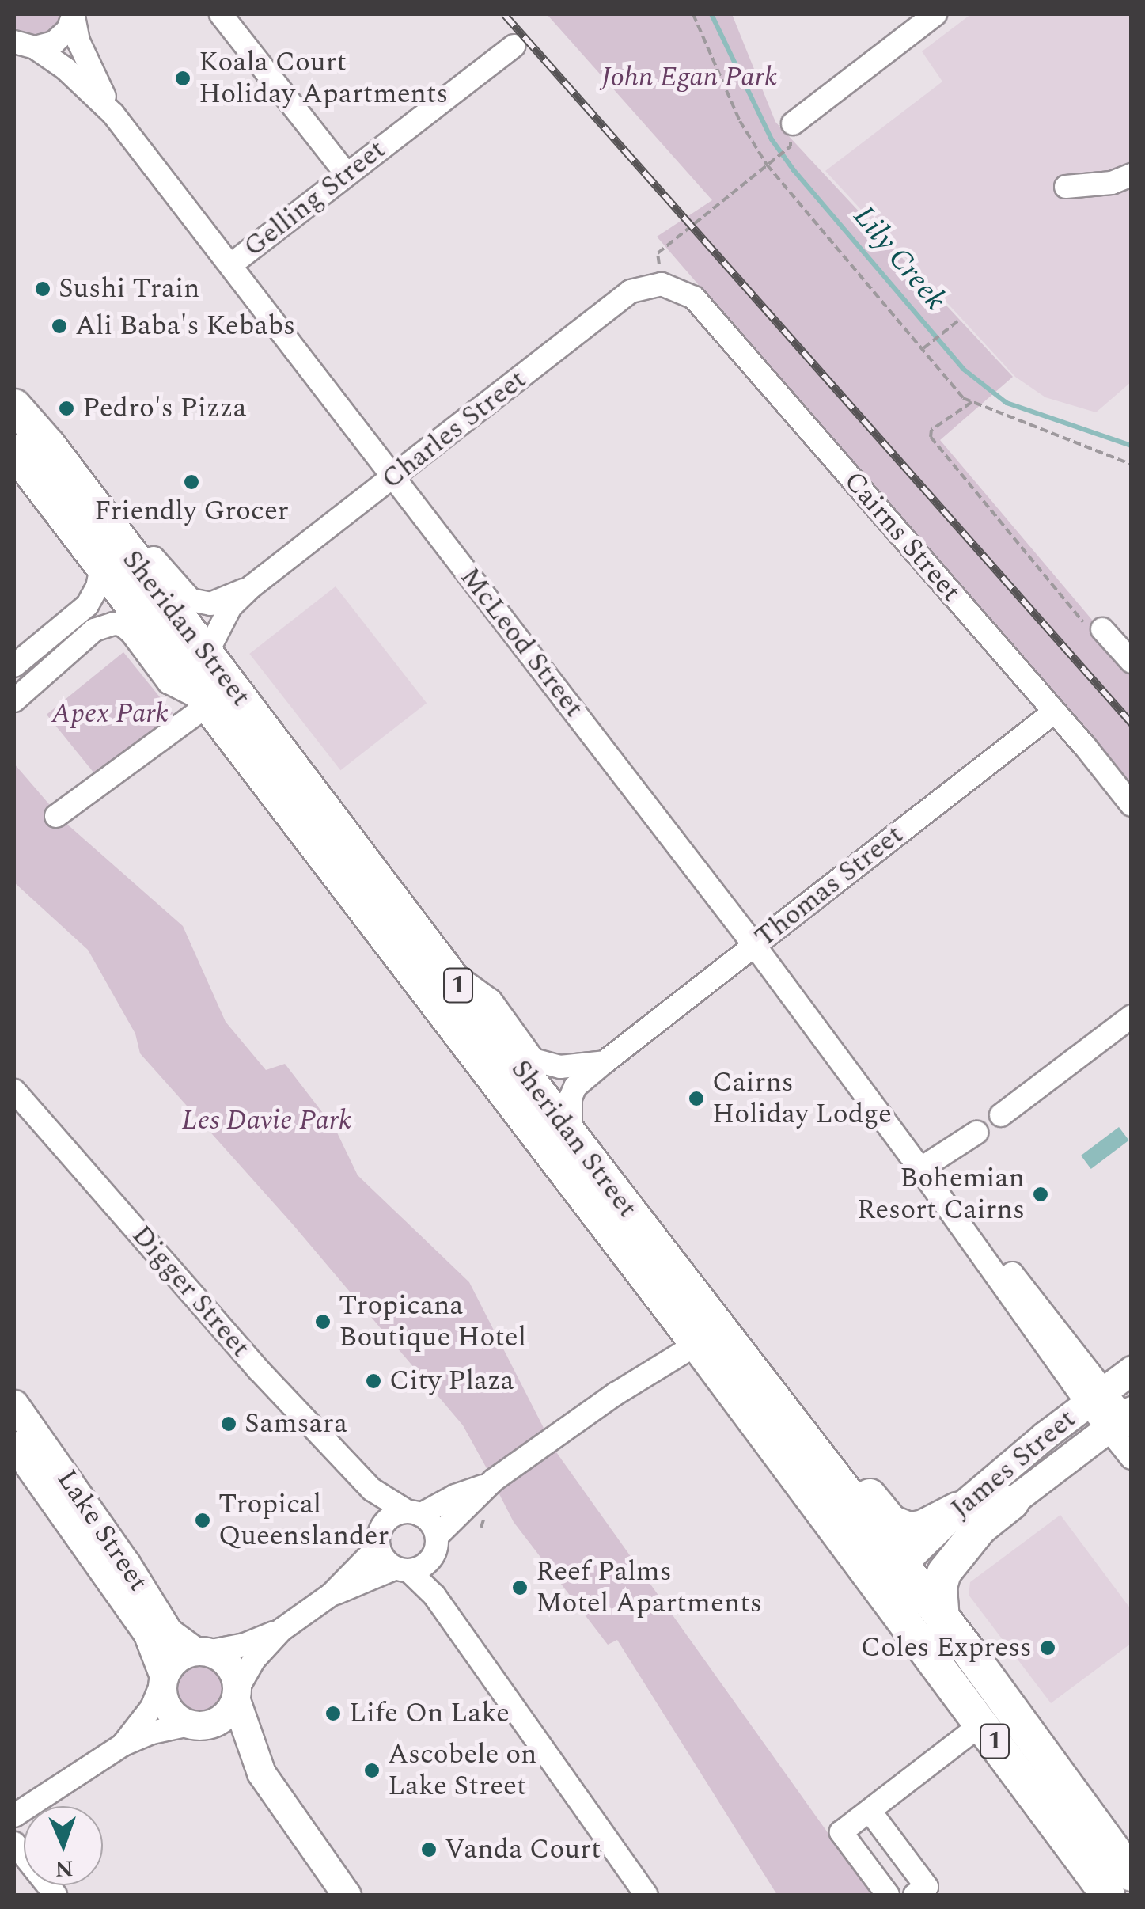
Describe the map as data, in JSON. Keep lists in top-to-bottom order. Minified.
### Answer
{"streets":{"highway":["Sheridan Street","1"],"main road":["James Street","Lake Street"],"street":["Gelling Street","Charles Street","Cairns Street","McLeod Street","Thomas Street","Digger Street"]},"crossings":[["Gelling Street","McLeod Street"],["Charles Street","Cairns Street"],["Charles Street","Sheridan Street"],["Charles Street","McLeod Street"],["Cairns Street","Thomas Street"],["Sheridan Street","Thomas Street"],["Sheridan Street","James Street"],["McLeod Street","Thomas Street"],["McLeod Street","James Street"]],"water":["Lily Creek"],"parks":["John Egan Park","Apex Park","Les Davie Park"],"places":["Koala Court Holiday Apartments","Sushi Train","Ali Baba's Kebabs","Pedro's Pizza","Friendly Grocer","Cairns Holiday Lodge","Bohemian Resort Cairns","Tropicana Boutique Hotel","City Plaza","Samsara","Tropical Queenslander","Reef Palms Motel Apartments","Coles Express","Life On Lake","Ascobele on Lake Street","Vanda Court"],"north":"bottom"}
